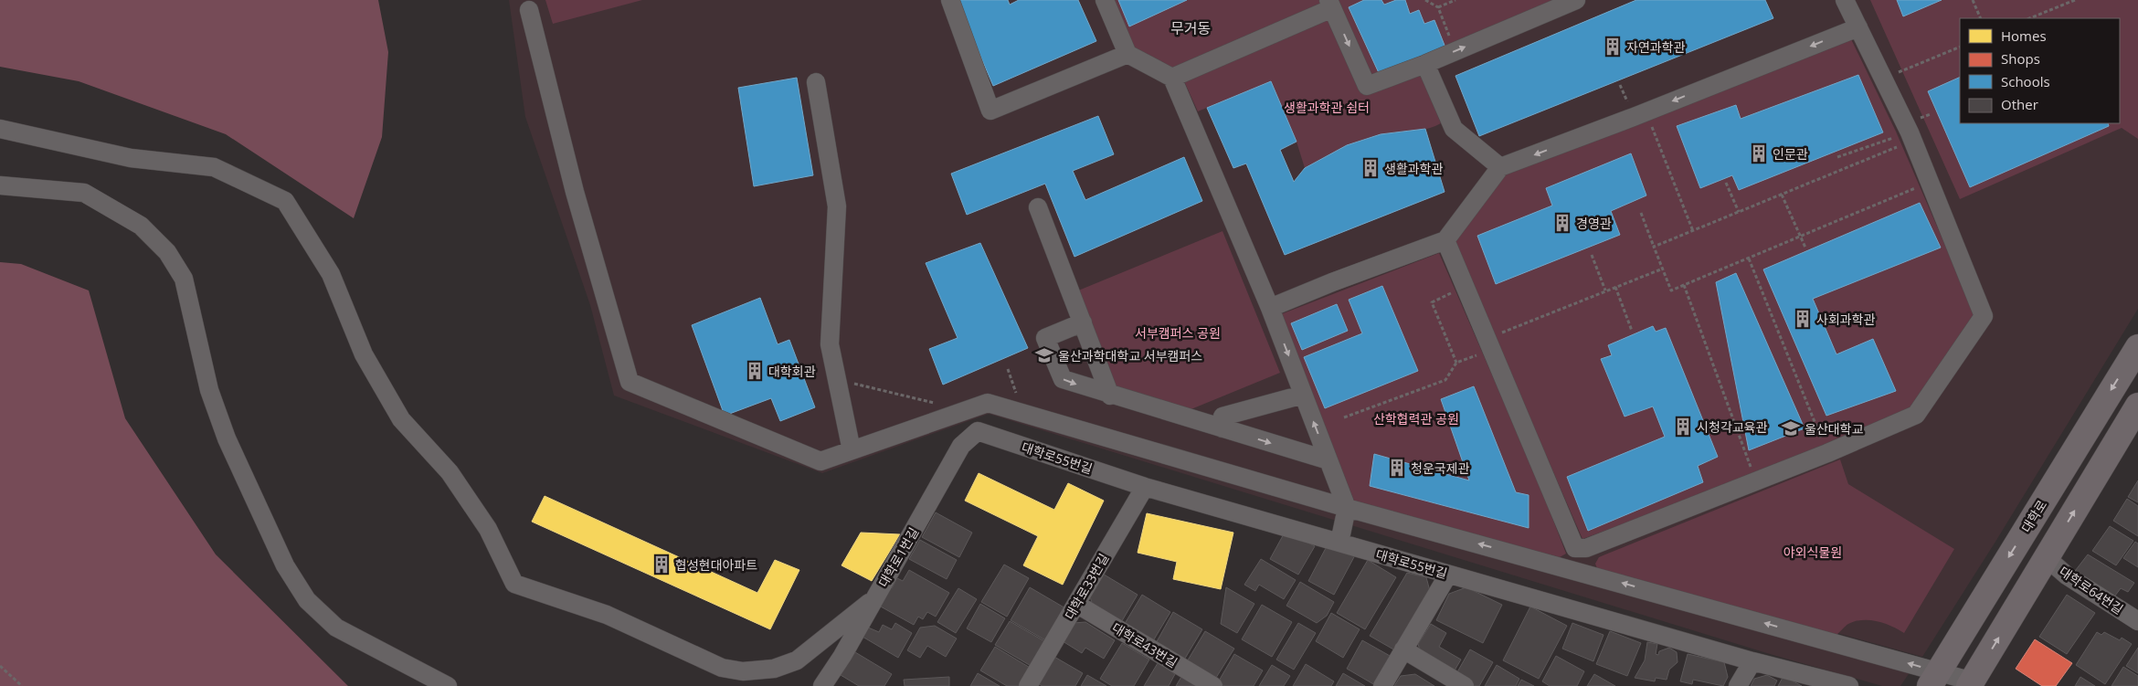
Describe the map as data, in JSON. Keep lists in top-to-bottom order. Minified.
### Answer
{"streets":{"main road":["대학로"],"street":["대학로55번길","대학로1번길","대학로33번길","대학로64번길","대학로43번길"]},"crossings":[["대학로55번길","대학로1번길"],["대학로55번길","대학로33번길"],["대학로33번길","대학로43번길"]],"districts":["무거동"],"parks":["생활과학관 쉼터","서부캠퍼스 공원","산학협력관 공원","야외식물원"],"places":{"building":["자연과학관","인문관","생활과학관","경영관","사회과학관","대학회관","시청각교육관","청운국제관","협성현대아파트"],"school or university":["울산과학대학교 서부캠퍼스","울산대학교"]},"legend":["Homes","Shops","Schools","Other"]}
